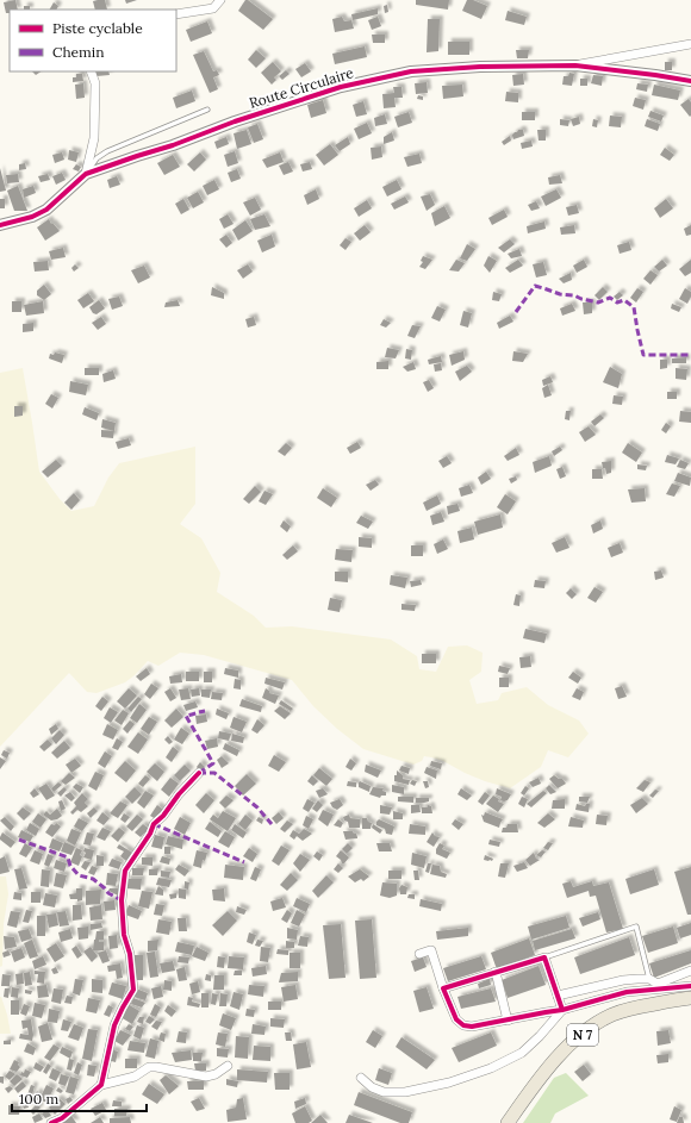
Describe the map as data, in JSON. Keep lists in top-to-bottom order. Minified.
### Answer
{"streets":{"main road":["N 7"],"street":["Route Circulaire"]},"legend":["Piste cyclable","Chemin"],"scale_bar":"100 m"}
